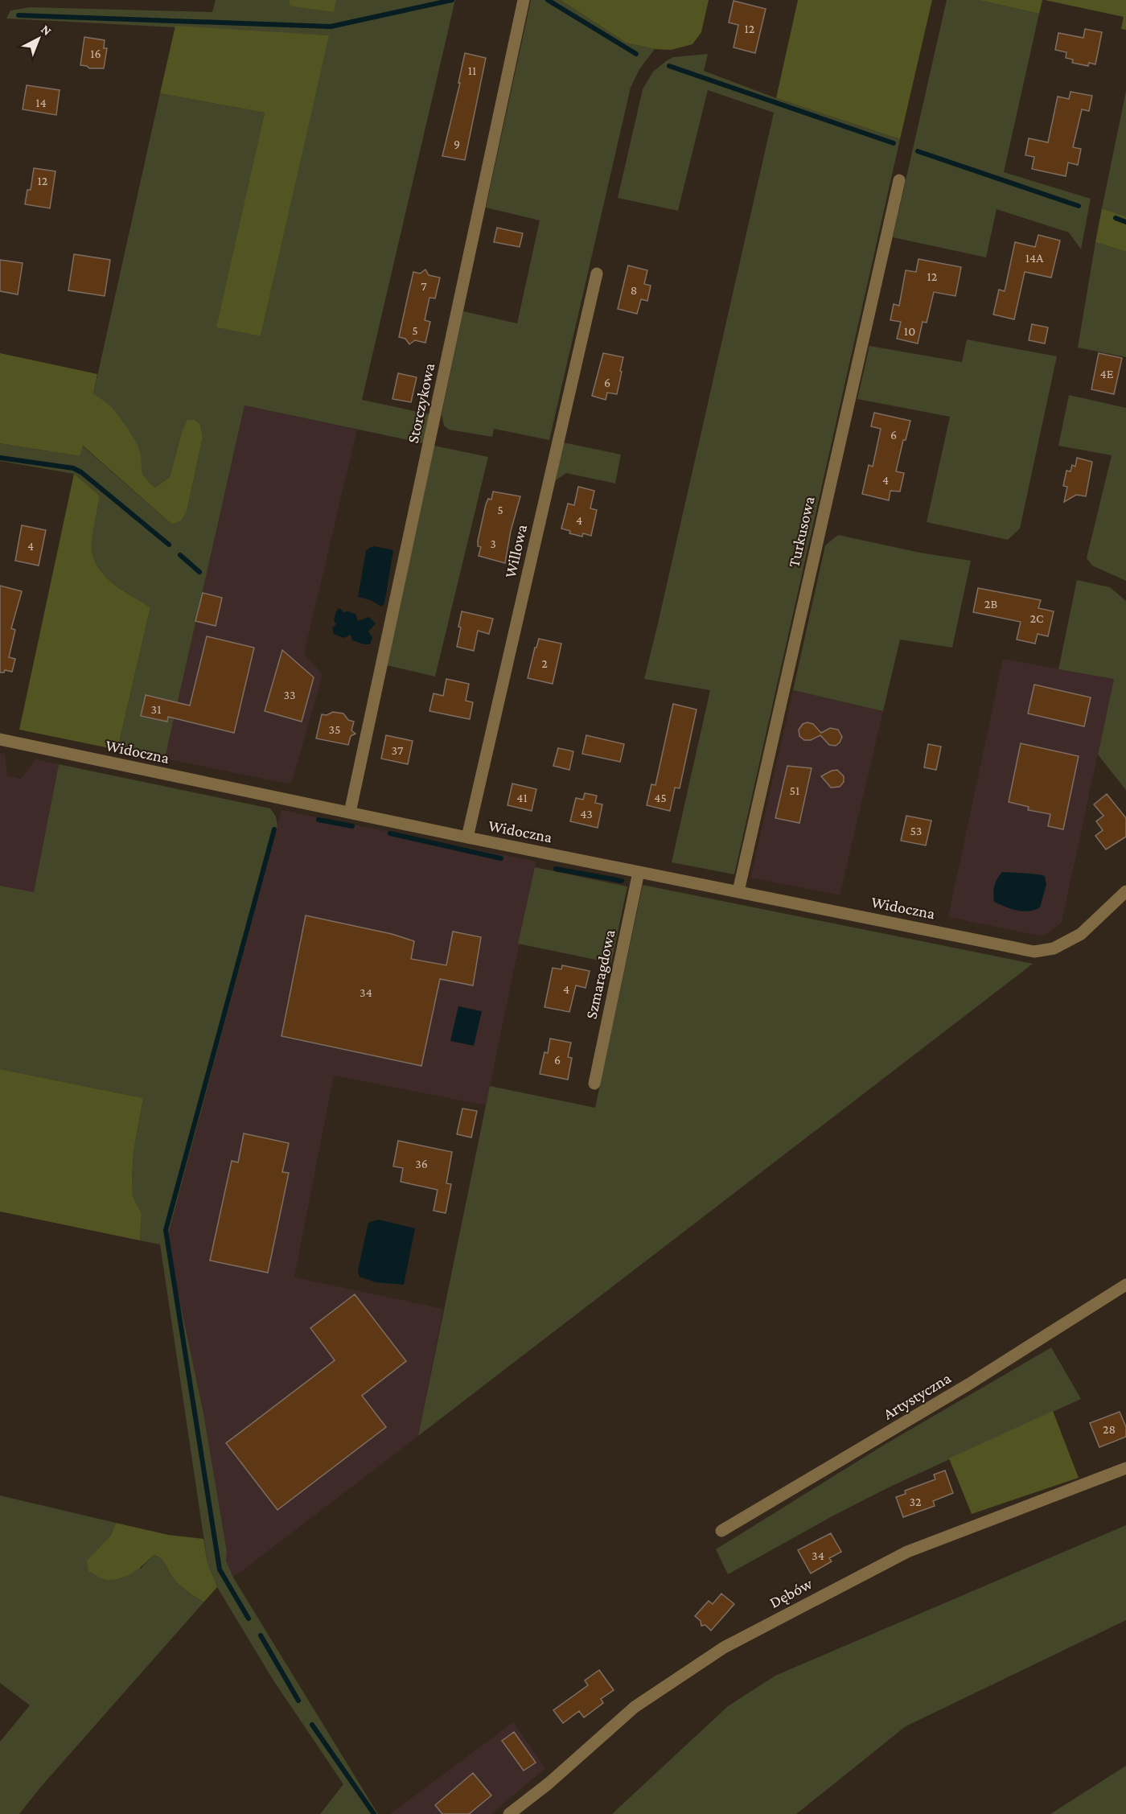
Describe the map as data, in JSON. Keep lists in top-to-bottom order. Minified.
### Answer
{"streets":{"street":["Storczykowa","Turkusowa","Willowa","Widoczna","Szmaragdowa","Artystyczna","Dębów"]},"crossings":[["Storczykowa","Widoczna"],["Turkusowa","Widoczna"],["Willowa","Widoczna"],["Widoczna","Szmaragdowa"]],"house_numbers":["12","16","11","14","9","12","14A","12","7","8","5","10","4E","6","6","4","5","4","3","4","2B","2C","2","33","31","35","37","51","41","45","43","53","4","34","6","36","28","32","34"],"north":"top right"}
